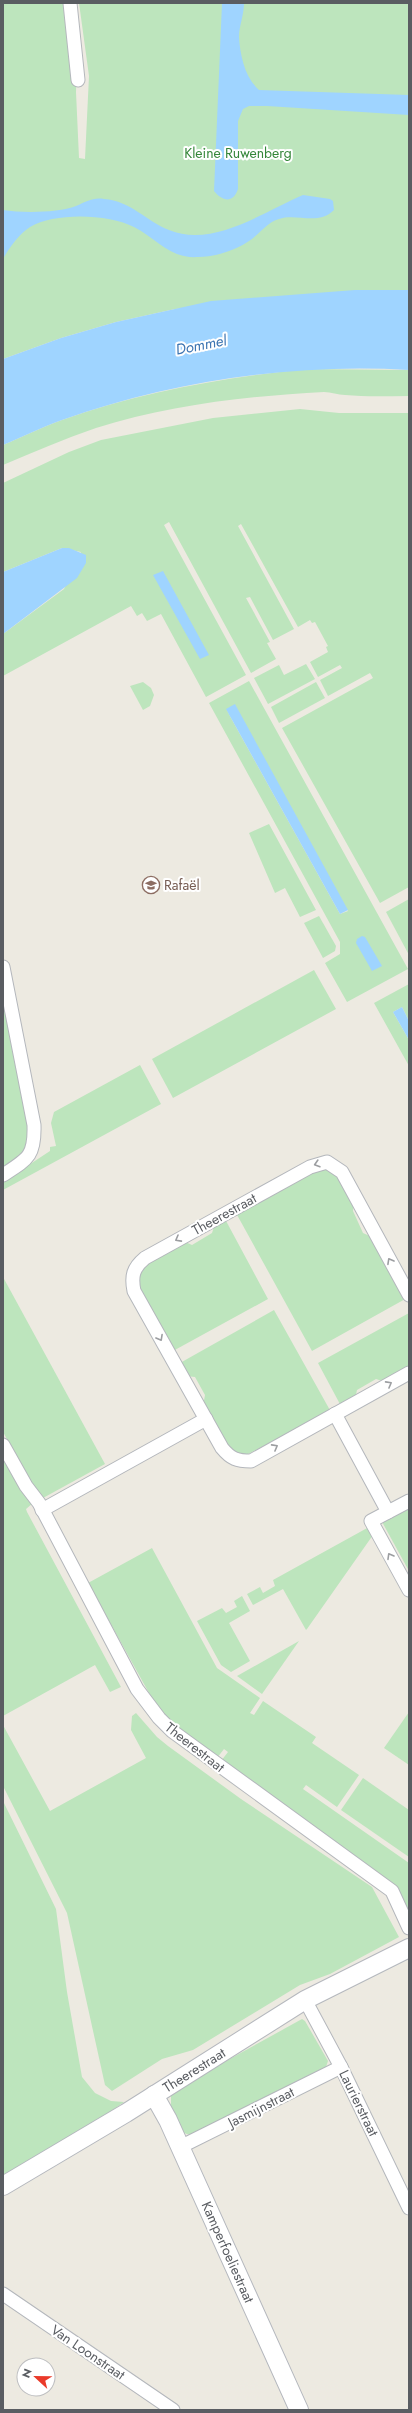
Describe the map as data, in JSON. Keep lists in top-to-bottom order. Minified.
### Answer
{"streets":{"main road":["Theerestraat","Kamperfoeliestraat"],"street":["Laurierstraat","Jasmijnstraat","Van Loonstraat"]},"crossings":[["Theerestraat","Laurierstraat"],["Theerestraat","Kamperfoeliestraat"],["Laurierstraat","Jasmijnstraat"],["Jasmijnstraat","Kamperfoeliestraat"]],"water":["Dommel"],"parks":["Kleine Ruwenberg"],"places":{"school or university":["Rafaël"]},"north":"left"}
